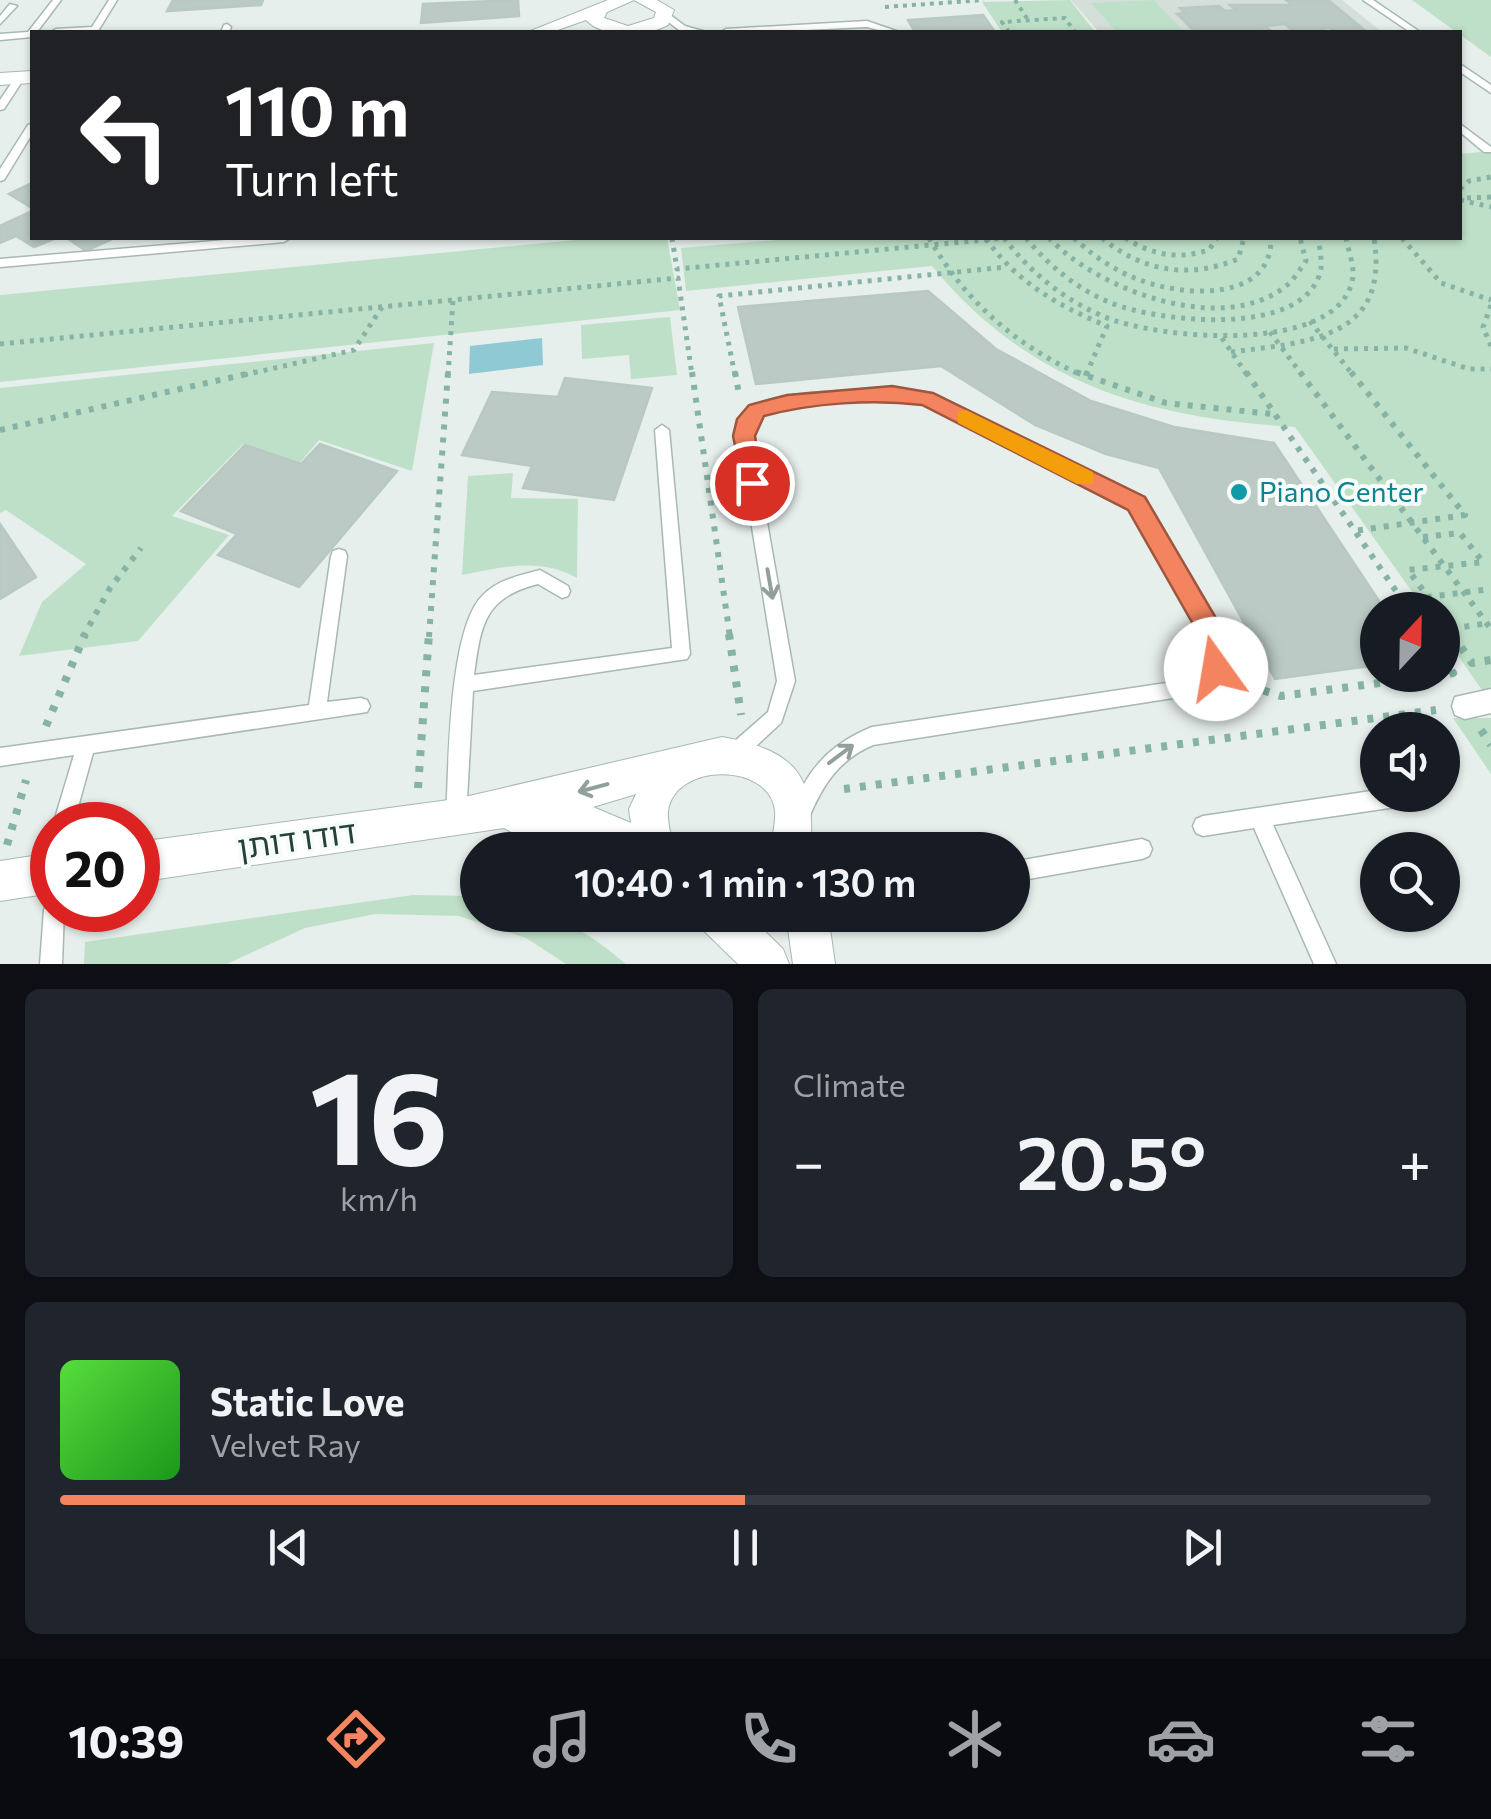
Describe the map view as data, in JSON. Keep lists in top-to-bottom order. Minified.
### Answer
{"streets":{"street":["דודו דותן"]},"places":["Piano Center"],"north":"top","page":{"turn":["110 m","Turn left"],"limit":"20","trip":"10:40 · 1 min · 130 m","tile":[["16","km/h"],"Climate"],"heat":["−","20.5°","+"],"song":["Static Love","Velvet Ray"],"tabs":"10:39"}}
